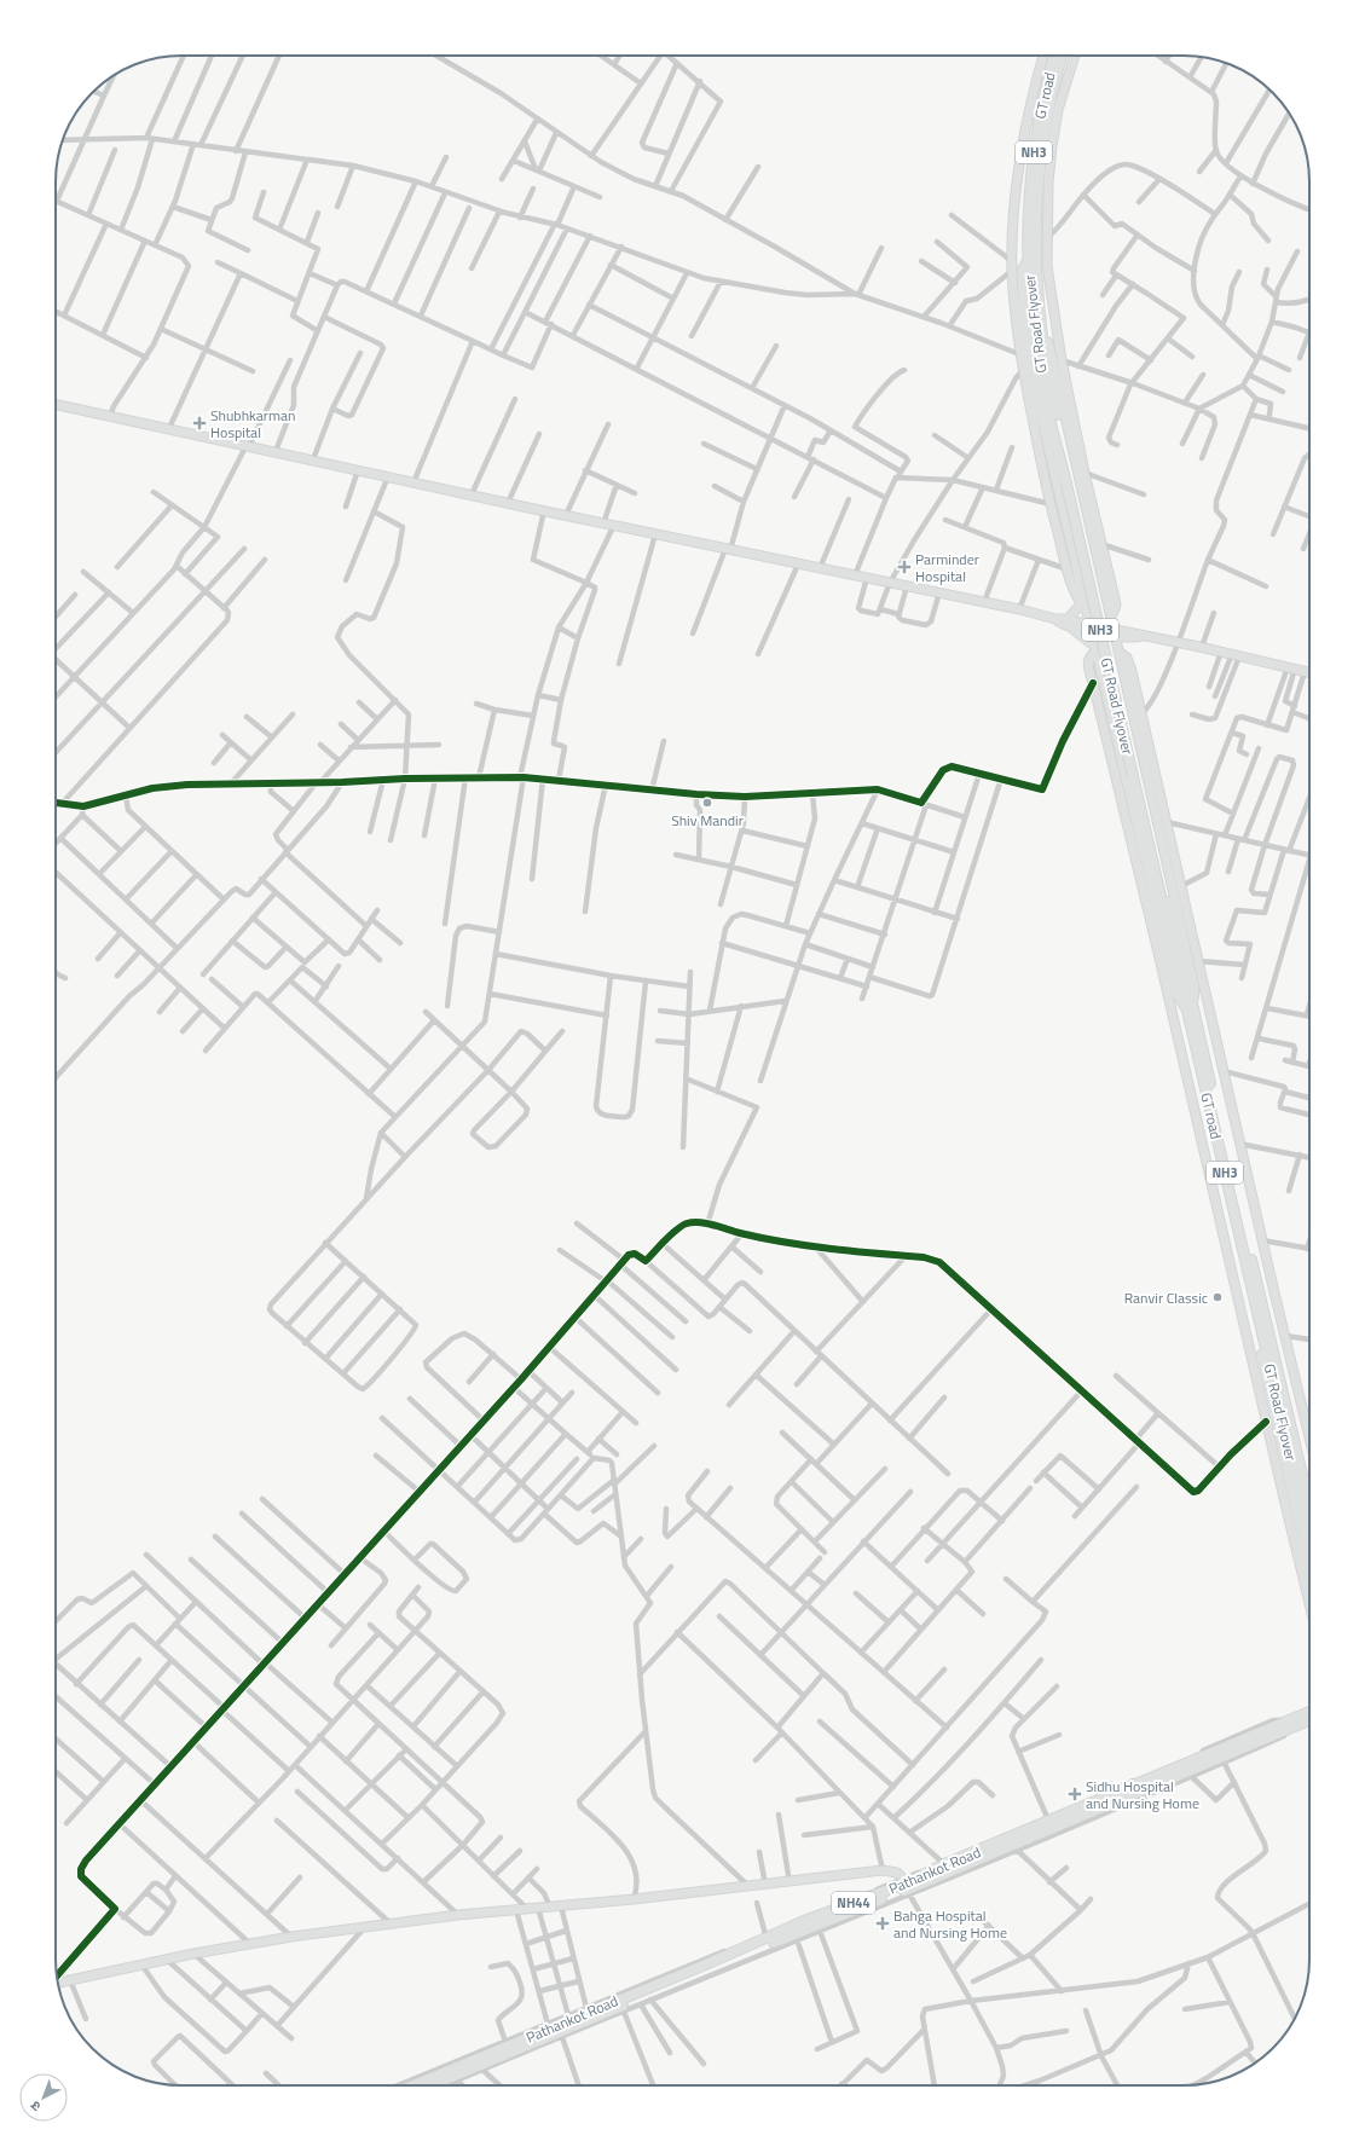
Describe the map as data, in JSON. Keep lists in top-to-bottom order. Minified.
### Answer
{"streets":{"highway":["GT road","NH3","GT Road Flyover","Pathankot Road","NH44"]},"crossings":[["GT road","GT Road Flyover"],["Pathankot Road","NH44"]],"places":{"health":["Shubhkarman Hospital","Parminder Hospital","Sidhu Hospital and Nursing Home","Bahga Hospital and Nursing Home"],"other":["Shiv Mandir","Ranvir Classic"]},"north":"bottom left"}
